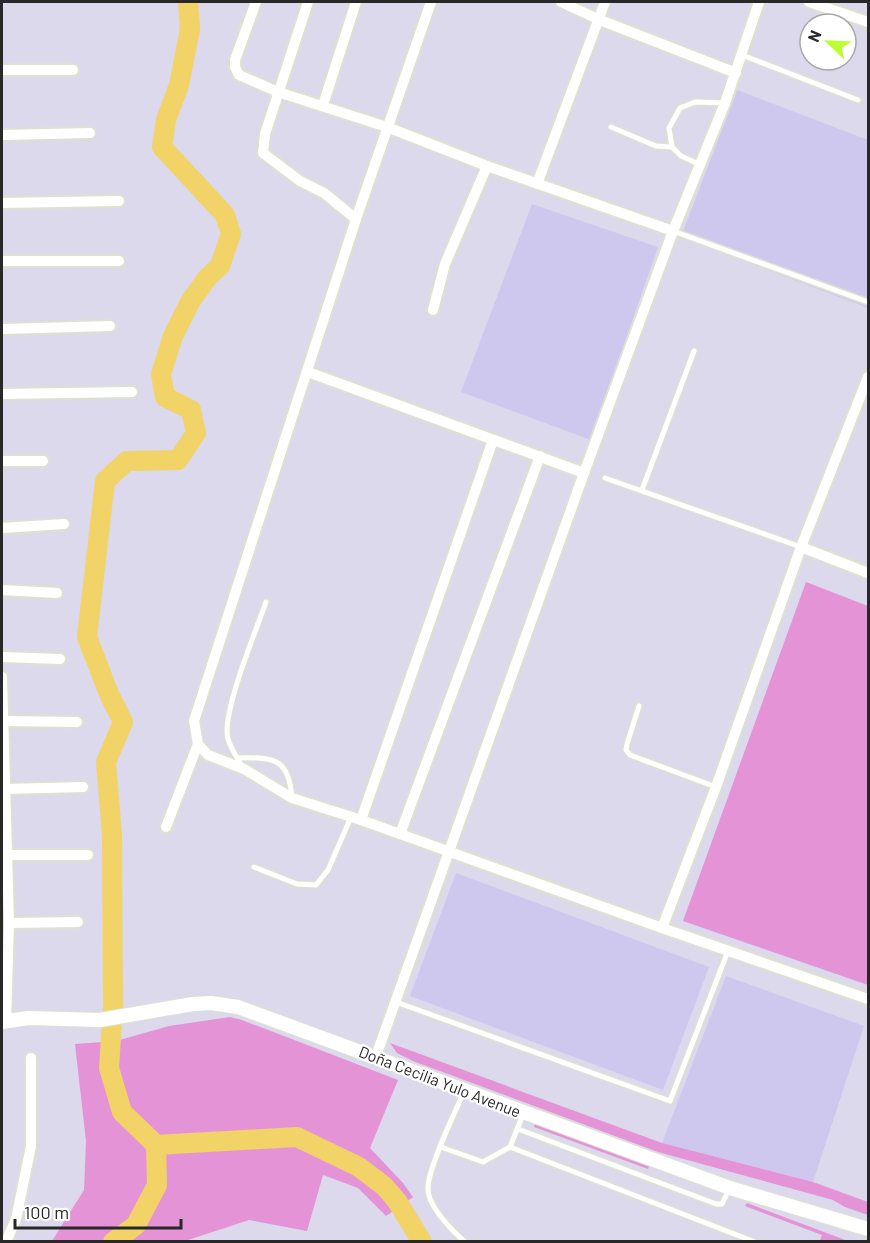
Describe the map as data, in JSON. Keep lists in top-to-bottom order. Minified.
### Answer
{"streets":{"main road":["Doña Cecilia Yulo Avenue"]},"scale_bar":"100 m","north":"top left"}
